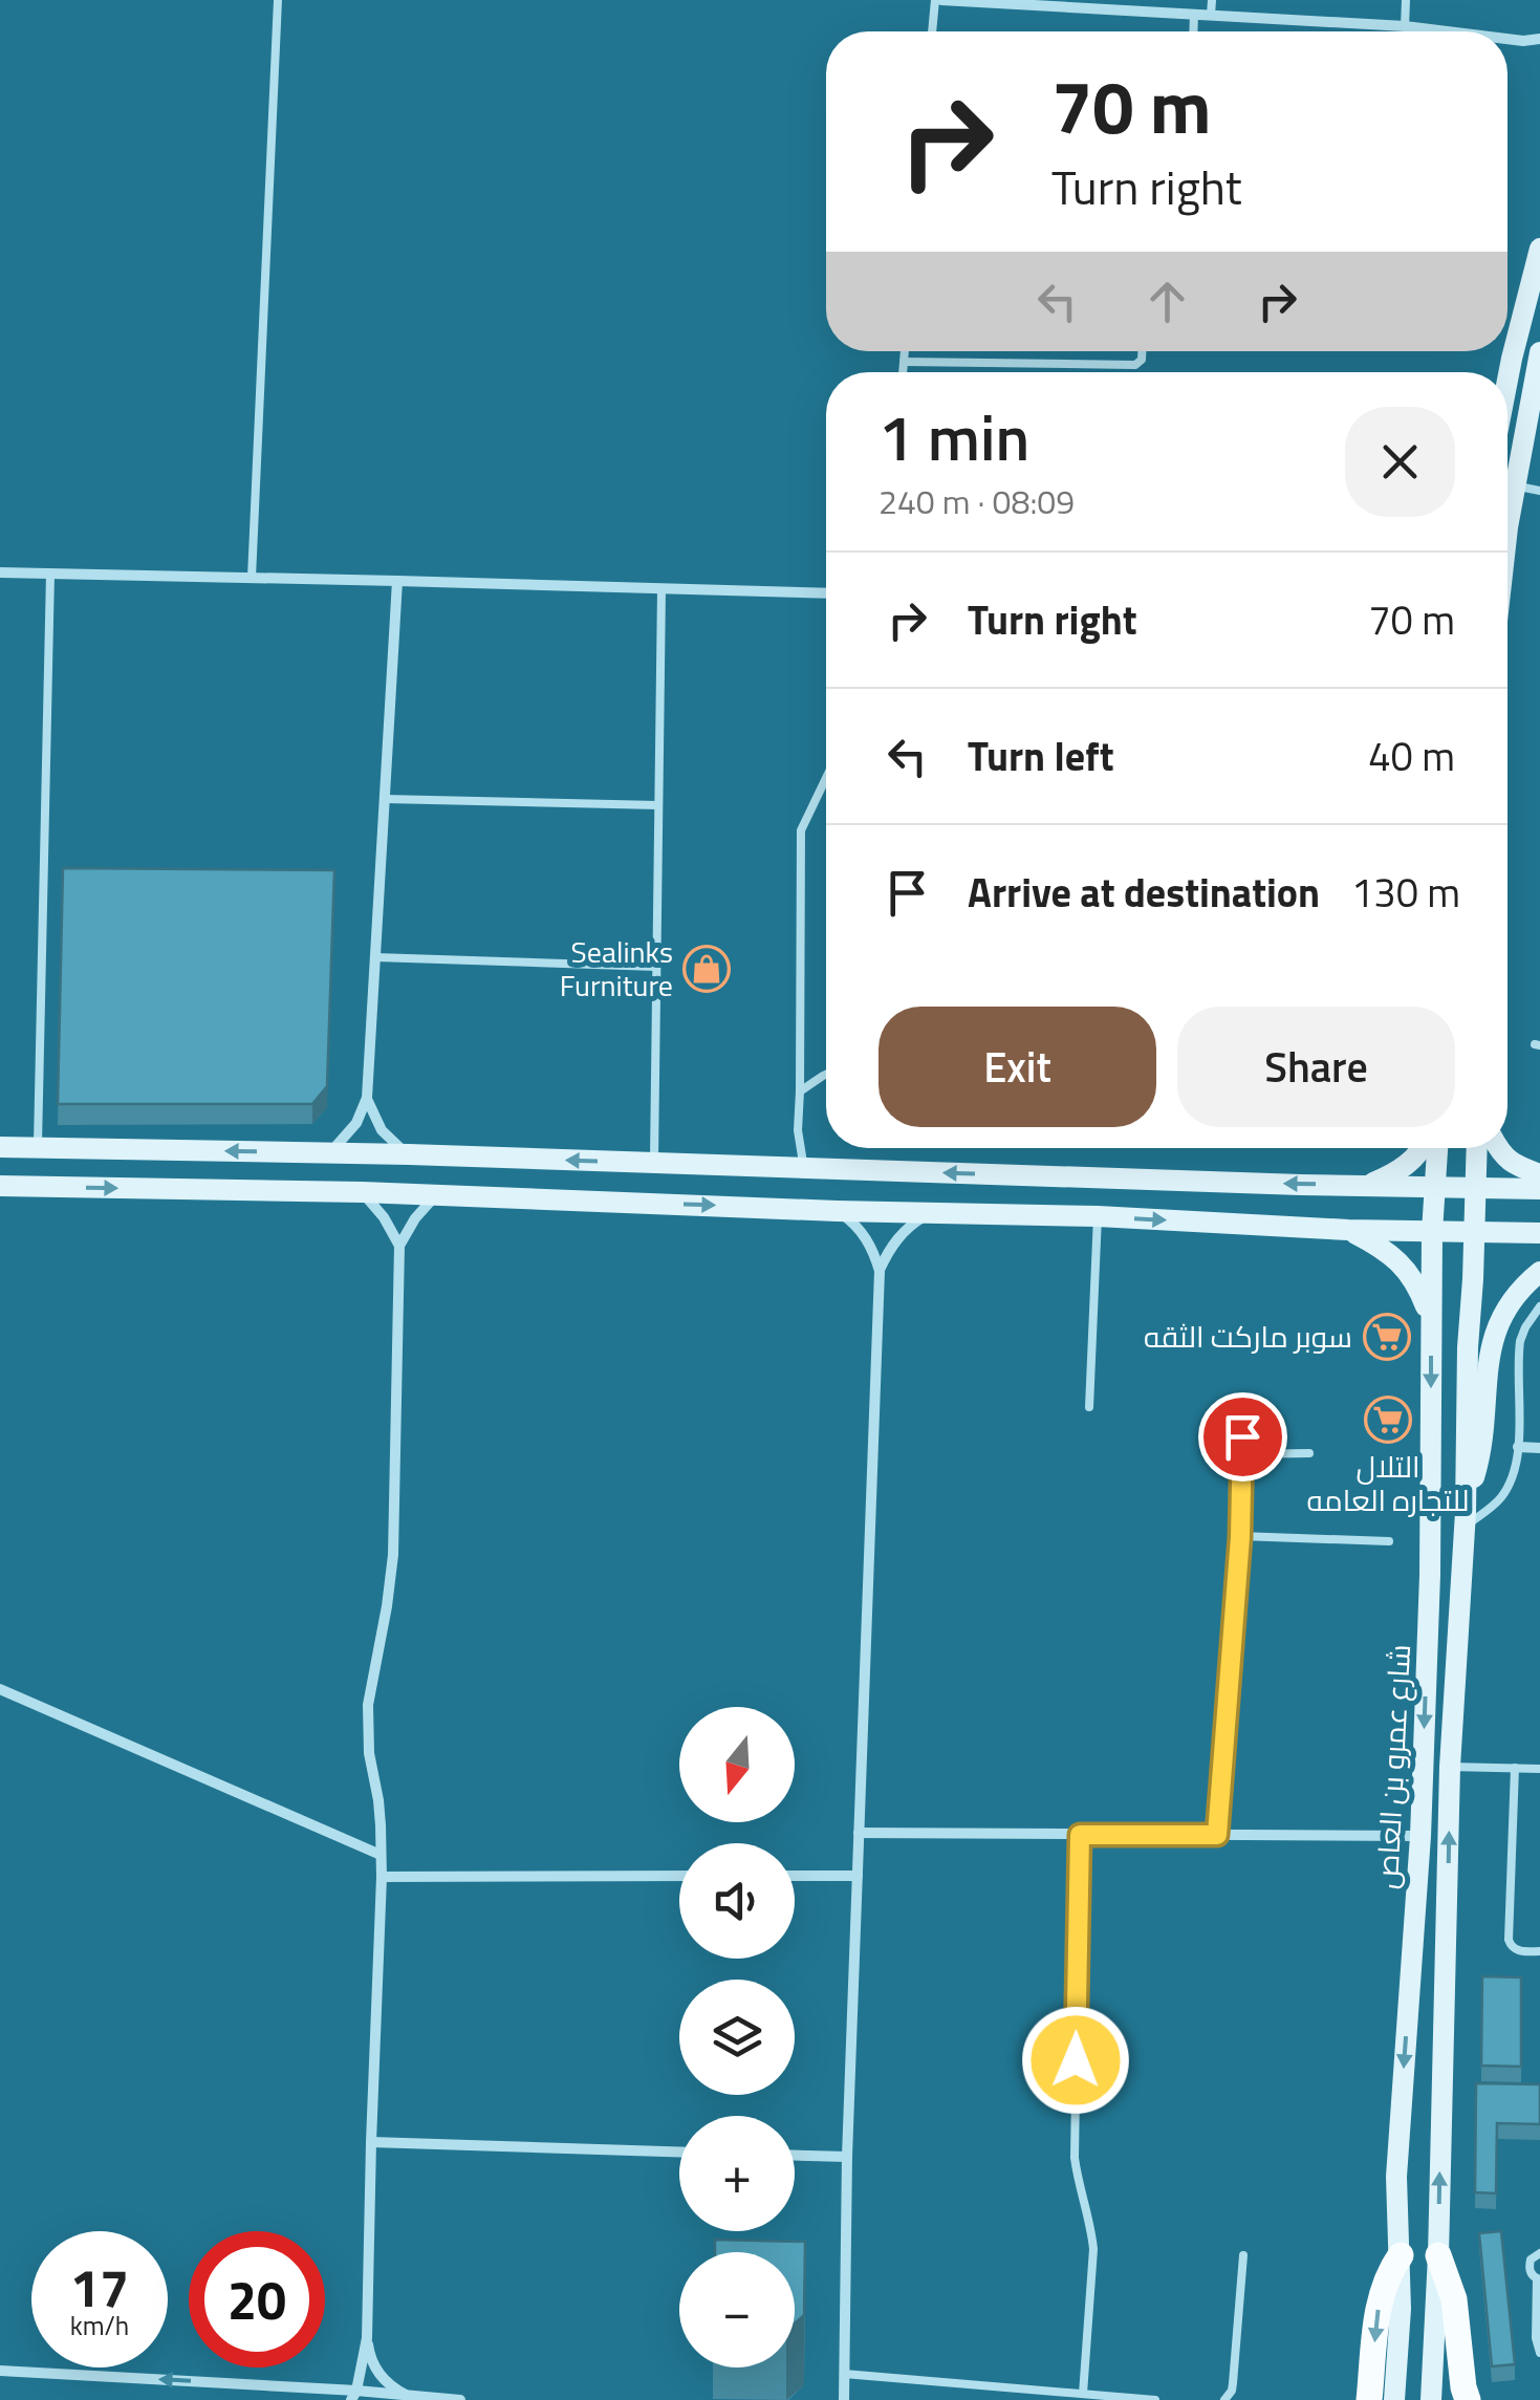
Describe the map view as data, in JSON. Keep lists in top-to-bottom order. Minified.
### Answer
{"streets":{"main road":["شارع عمرو بن العاص"]},"places":{"shop":["Sealinks Furniture"],"supermarket":["سوبر ماركت الثقه","التلال للتجاره العامه"]},"north":"bottom","page":{"turn":["70 m","Turn right"],"heading":["1 min","240 m · 08:09"],"list":[{"name":"Turn right","value":"70 m"},{"name":"Turn left","value":"40 m"},{"name":"Arrive at destination","value":"130 m"}],"buttons":["Exit","Share"],"map_buttons":["+","−"],"speed":"17 km/h","limit":"20"}}
